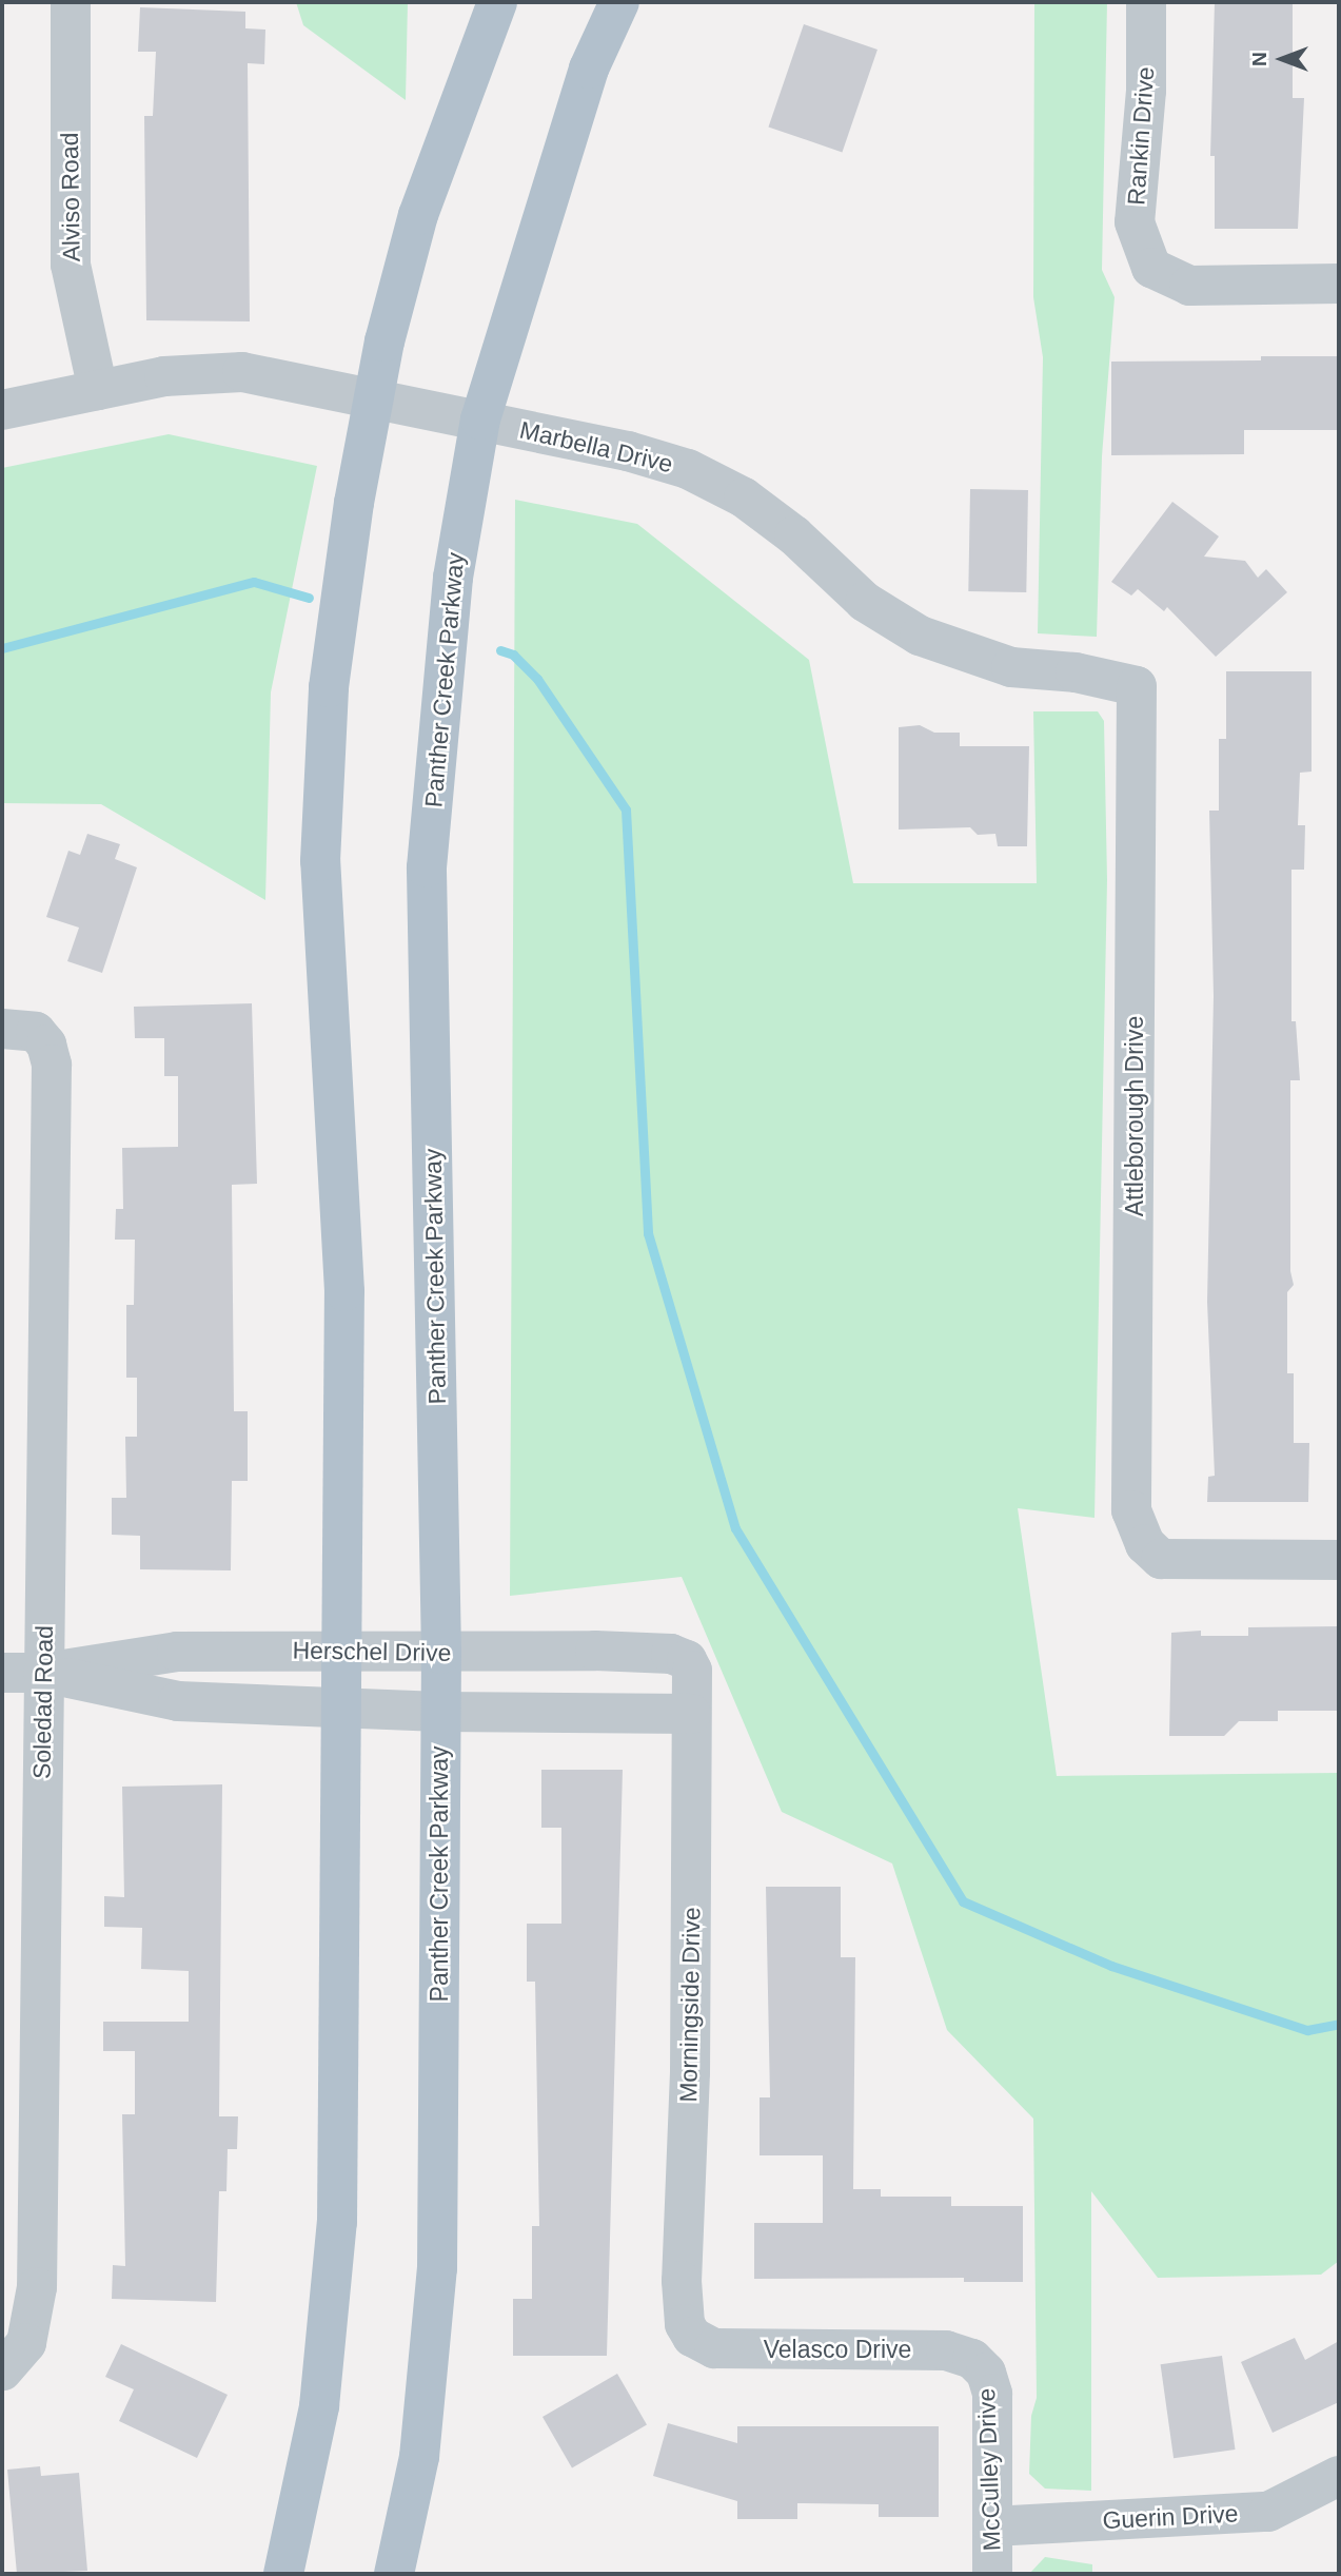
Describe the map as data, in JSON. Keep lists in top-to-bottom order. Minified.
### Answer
{"streets":{"main road":["Panther Creek Parkway"],"street":["Rankin Drive","Alviso Road","Marbella Drive","Attleborough Drive","Herschel Drive","Soledad Road","Morningside Drive","Velasco Drive","McCulley Drive","Guerin Drive"]},"crossings":[["Alviso Road","Marbella Drive"],["Marbella Drive","Panther Creek Parkway"],["Marbella Drive","Attleborough Drive"],["Panther Creek Parkway","Herschel Drive"],["Herschel Drive","Soledad Road"],["Herschel Drive","Morningside Drive"],["Morningside Drive","Velasco Drive"],["Velasco Drive","McCulley Drive"],["McCulley Drive","Guerin Drive"]],"north":"left"}
